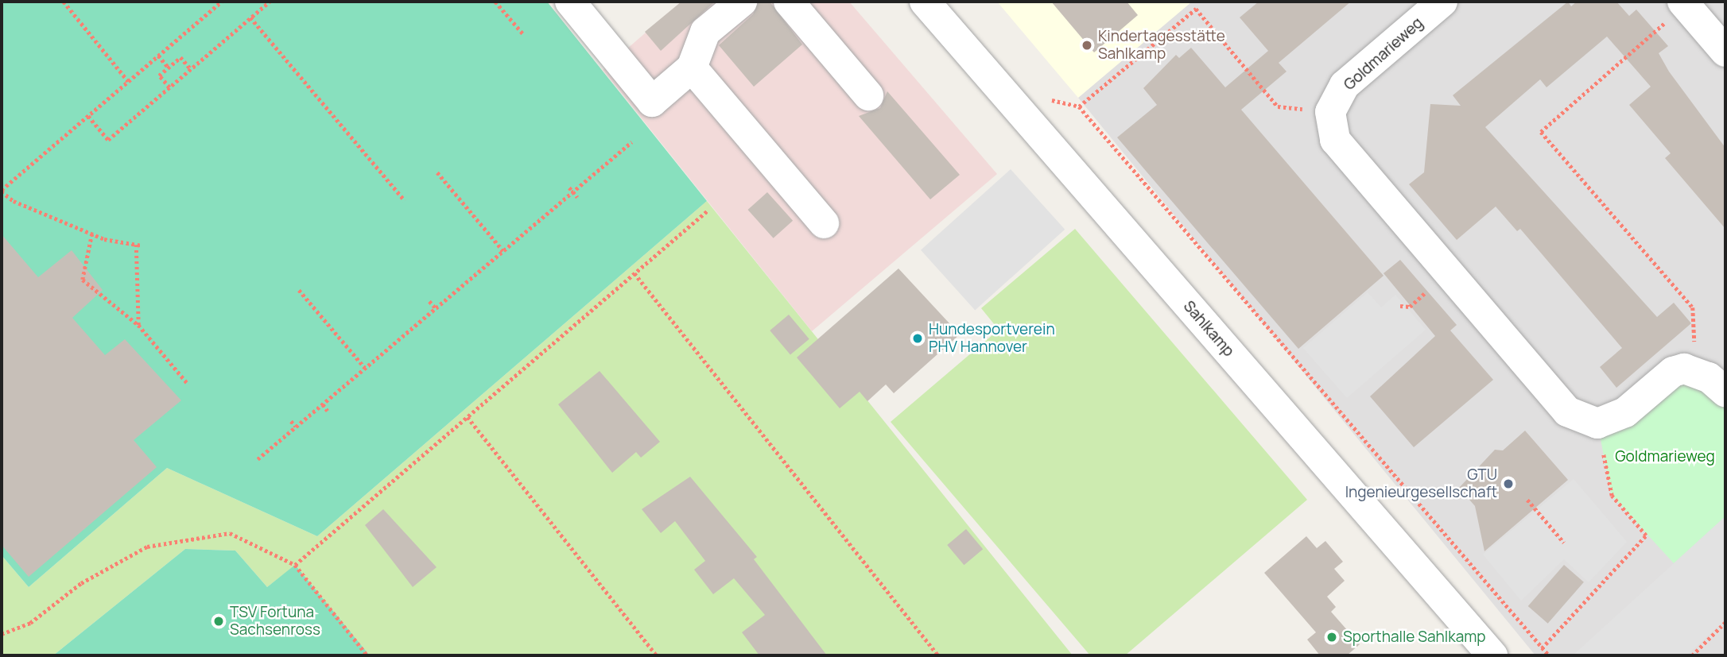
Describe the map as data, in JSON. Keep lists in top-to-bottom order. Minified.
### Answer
{"streets":{"street":["Goldmarieweg","Sahlkamp"]},"parks":["Goldmarieweg"],"places":["Kindertagesstätte Sahlkamp","Hundesportverein PHV Hannover","GTU Ingenieurgesellschaft","TSV Fortuna Sachsenross","Sporthalle Sahlkamp"]}
